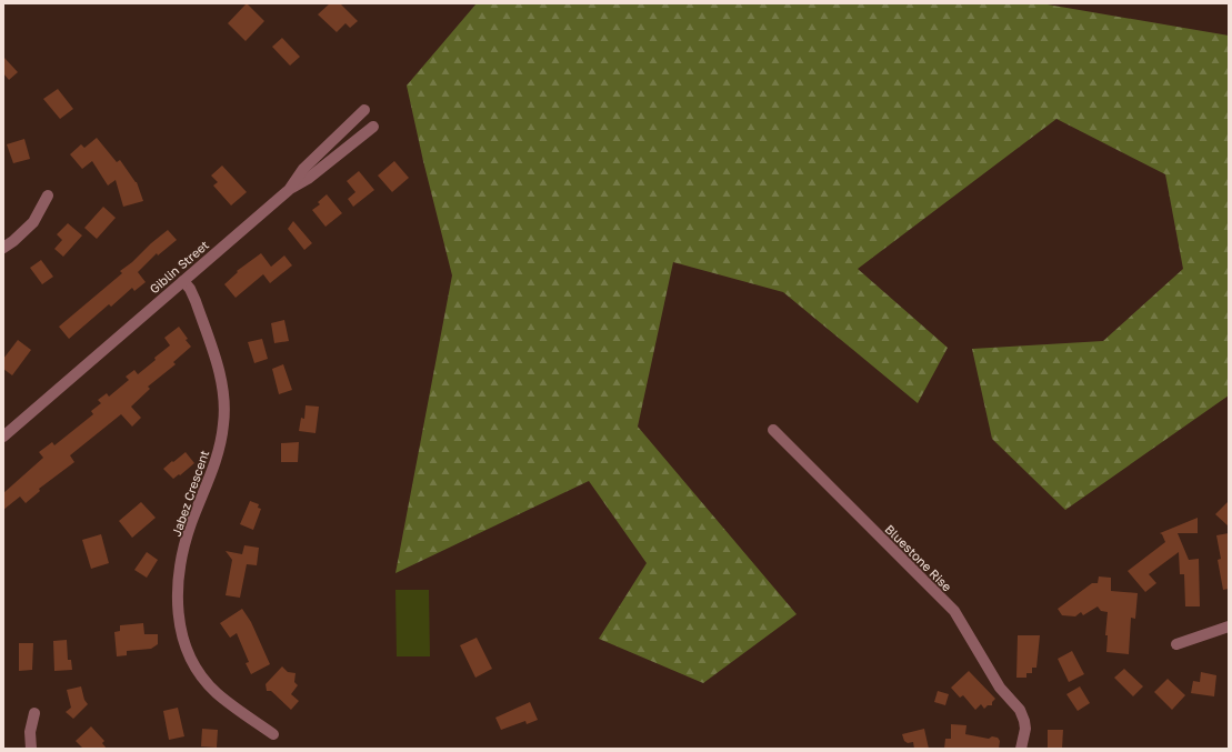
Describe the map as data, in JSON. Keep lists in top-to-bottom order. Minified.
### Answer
{"streets":{"street":["Giblin Street","Jabez Crescent","Bluestone Rise"]},"crossings":[["Giblin Street","Jabez Crescent"]]}
